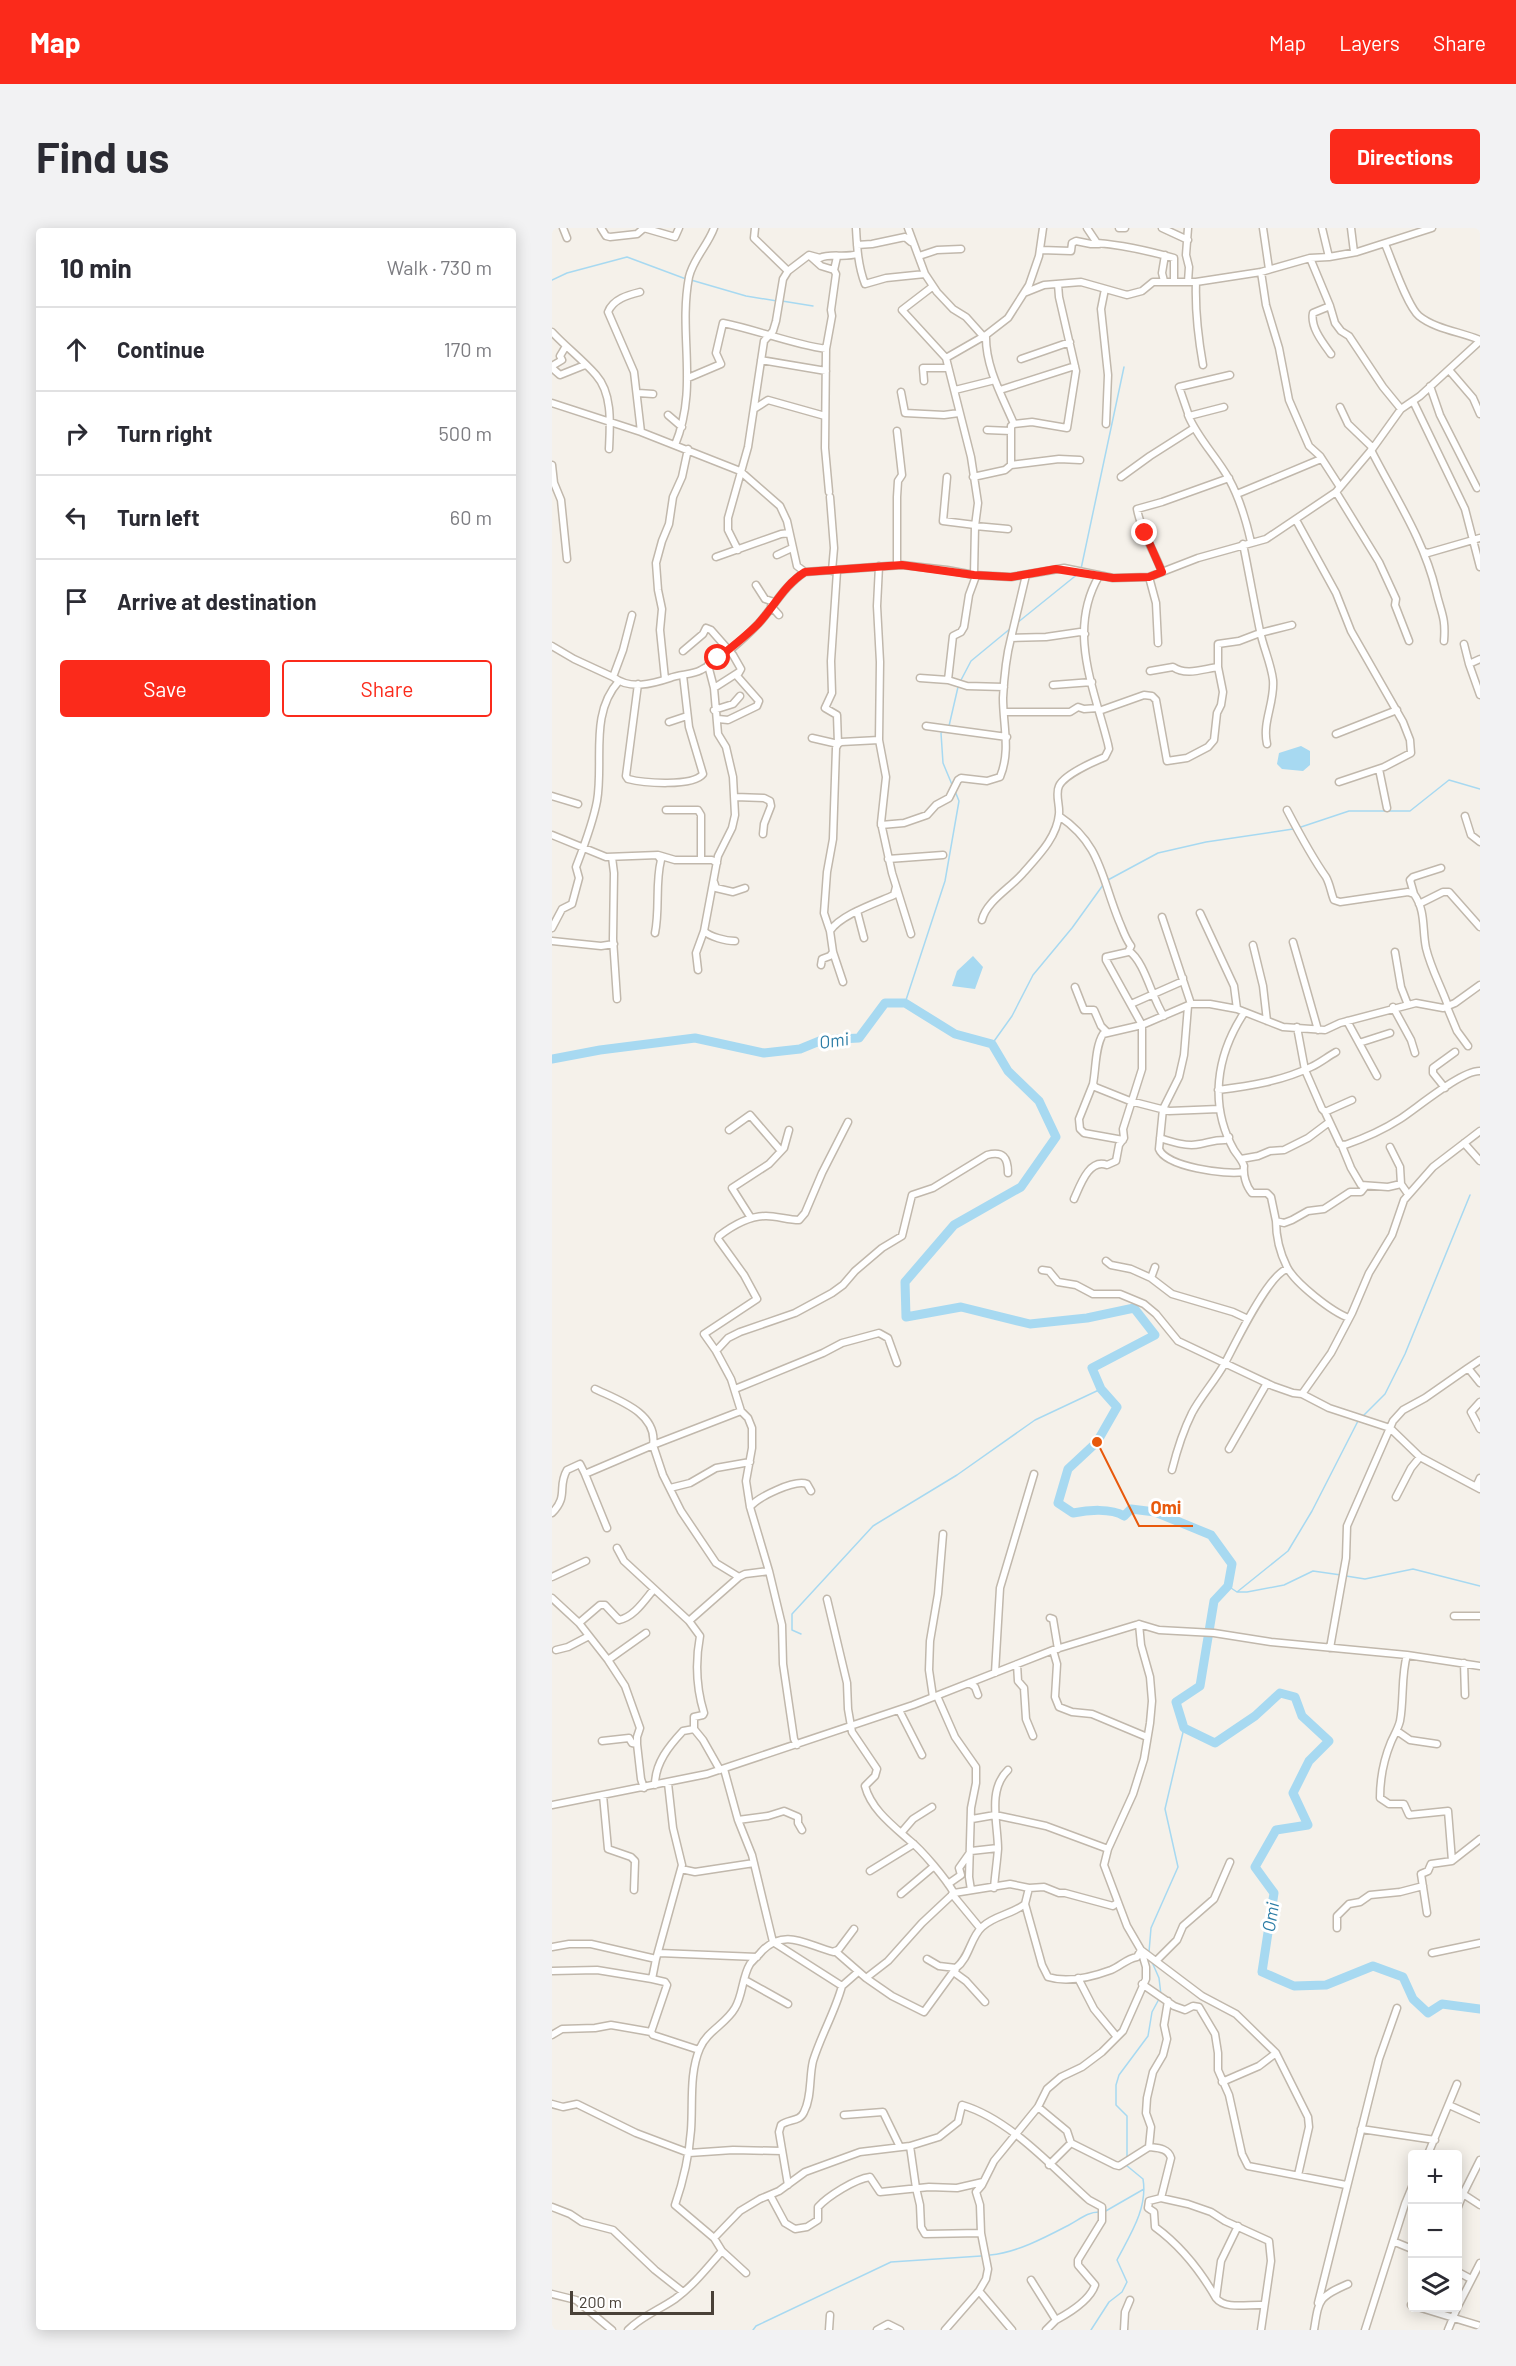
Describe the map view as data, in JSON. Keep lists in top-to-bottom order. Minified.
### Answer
{"water":["Omi"],"places":["Omi"],"scale_bar":"200 m","page":{"header":"Map","nav":["Map","Layers","Share"],"buttons":["Directions",["Save","Share"]],"title":"Find us","heading":["10 min","Walk · 730 m"],"list":[["Continue","170 m"],["Turn right","500 m"],["Turn left","60 m"],"Arrive at destination"],"map_buttons":["+","−"],"scale":"200 m"}}
